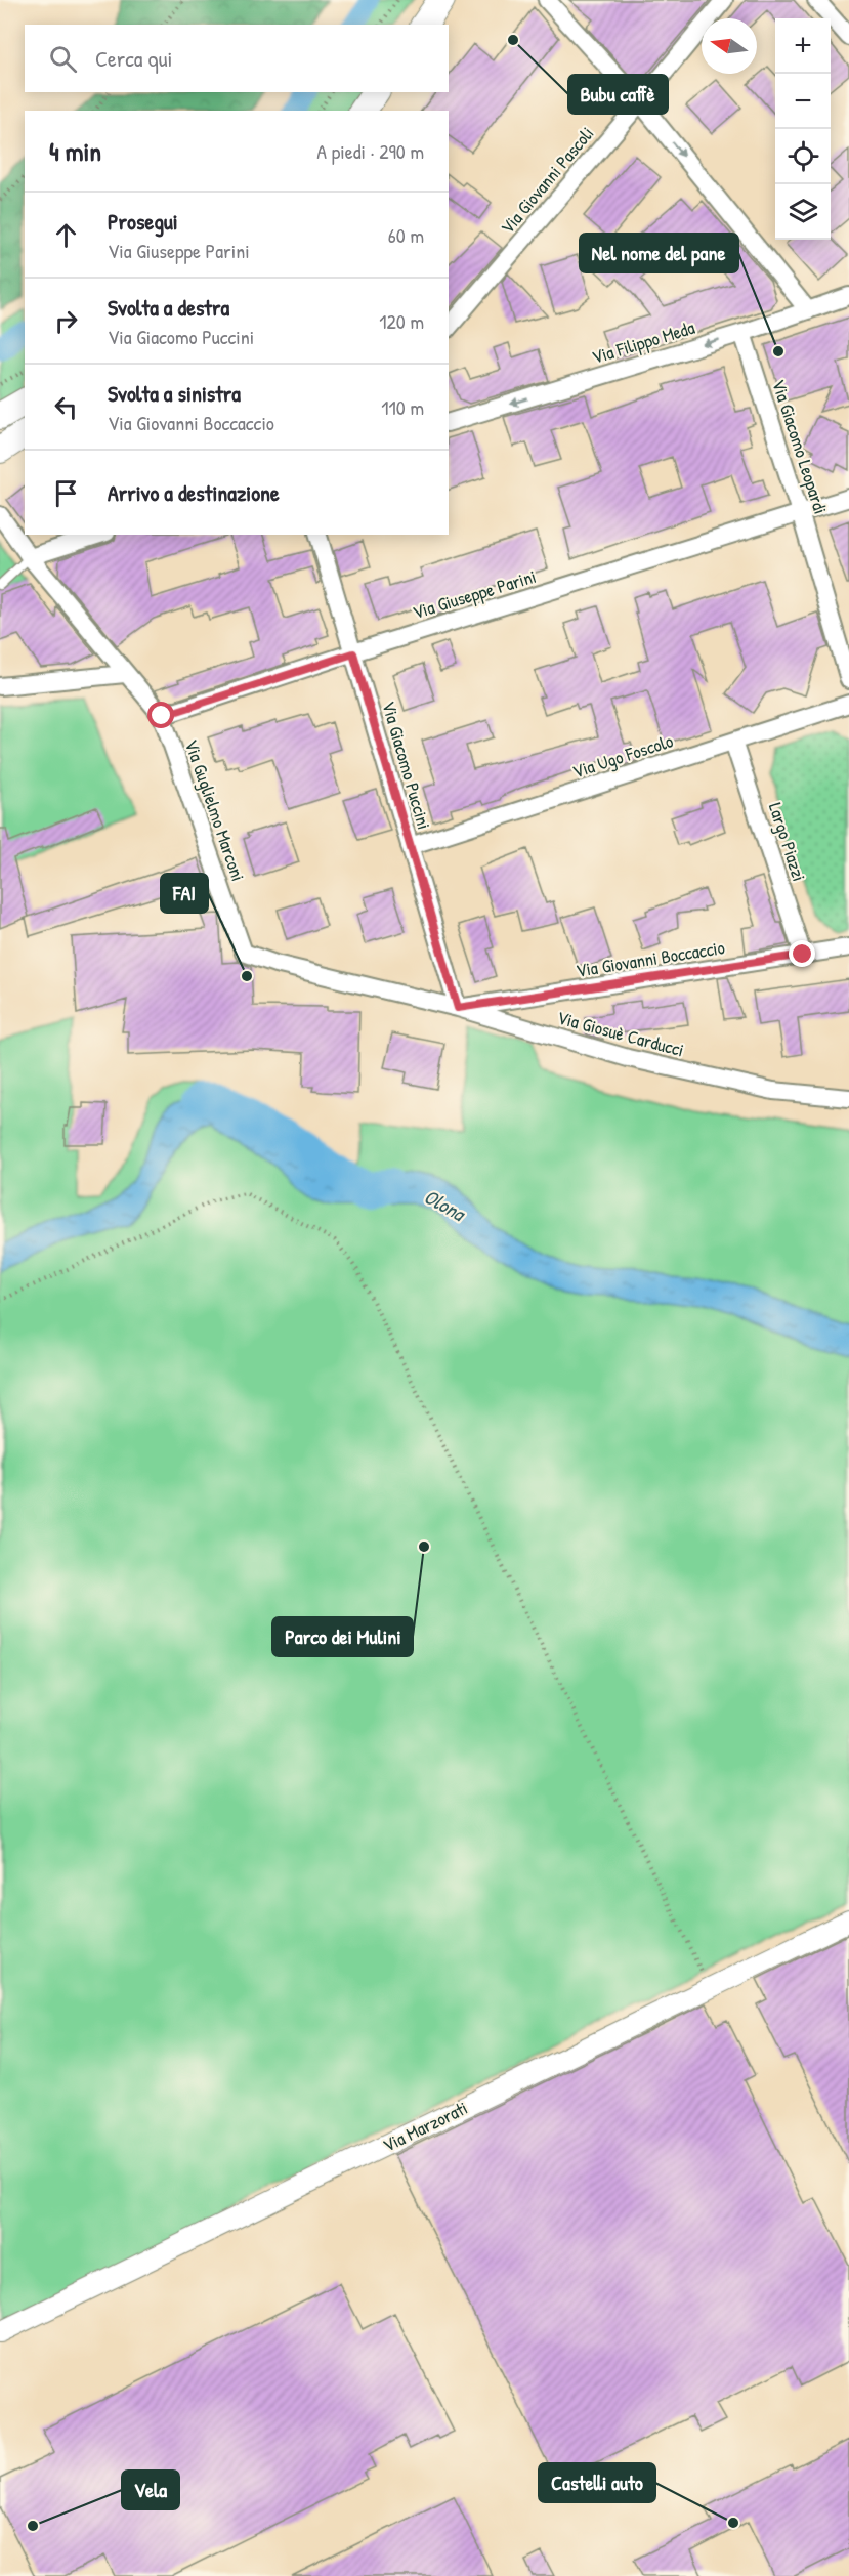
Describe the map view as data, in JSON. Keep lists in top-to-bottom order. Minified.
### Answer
{"streets":{"street":["Via Giovanni Pascoli","Via Filippo Meda","Via Giacomo Leopardi","Via Giuseppe Parini","Via Ugo Foscolo","Via Giacomo Puccini","Via Guglielmo Marconi","Largo Piazzi","Via Giovanni Boccaccio","Via Giosuè Carducci","Via Marzorati"]},"crossings":[["Via Filippo Meda","Via Giacomo Leopardi"],["Via Giacomo Leopardi","Via Giuseppe Parini"],["Via Giuseppe Parini","Via Giacomo Puccini"],["Via Giuseppe Parini","Via Guglielmo Marconi"],["Via Ugo Foscolo","Via Giacomo Puccini"],["Via Ugo Foscolo","Largo Piazzi"],["Via Giacomo Puccini","Via Giovanni Boccaccio"],["Via Giacomo Puccini","Via Giosuè Carducci"],["Via Guglielmo Marconi","Via Giosuè Carducci"],["Largo Piazzi","Via Giovanni Boccaccio"],["Via Giovanni Boccaccio","Via Giosuè Carducci"]],"one_way":["Via Filippo Meda"],"water":["Olona"],"places":["Bubu caffè","Nel nome del pane","FAI","Parco dei Mulini","Castelli auto","Vela"],"north":"left","page":{"map_buttons":["+","−"],"search":"Cerca qui","heading":["4 min","A piedi · 290 m"],"list":[["Prosegui","Via Giuseppe Parini","60 m"],["Svolta a destra","Via Giacomo Puccini","120 m"],["Svolta a sinistra","Via Giovanni Boccaccio","110 m"],"Arrivo a destinazione"]}}
